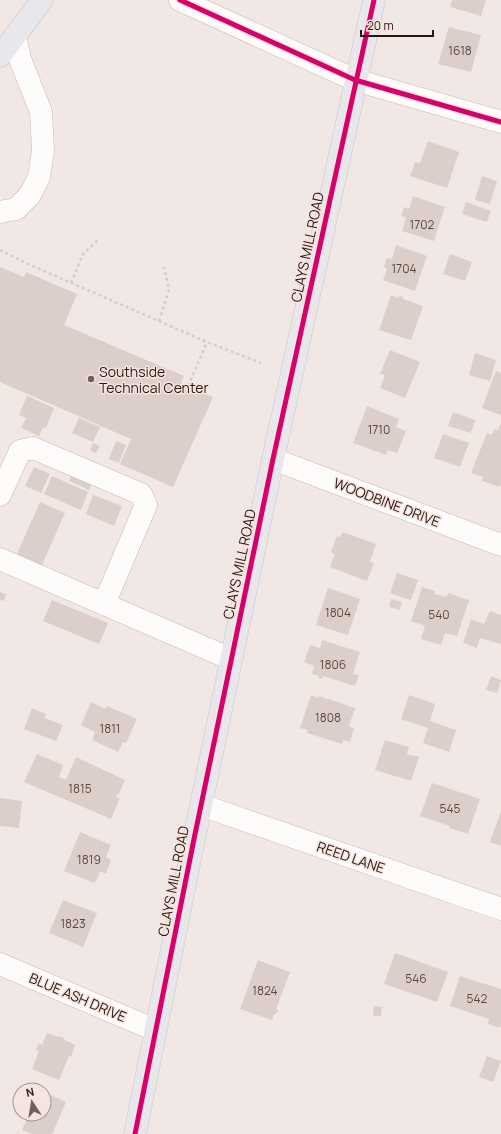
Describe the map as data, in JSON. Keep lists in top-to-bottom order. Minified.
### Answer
{"streets":{"main road":["CLAYS MILL ROAD"],"street":["WOODBINE DRIVE","REED LANE","BLUE ASH DRIVE"]},"crossings":[["CLAYS MILL ROAD","WOODBINE DRIVE"],["CLAYS MILL ROAD","REED LANE"],["CLAYS MILL ROAD","BLUE ASH DRIVE"]],"places":["Southside Technical Center"],"house_numbers":["1618","1702","1704","1710","1804","540","1806","1808","1811","1815","545","1819","1823","546","1824","542"],"scale_bar":"20 m","north":"top"}
